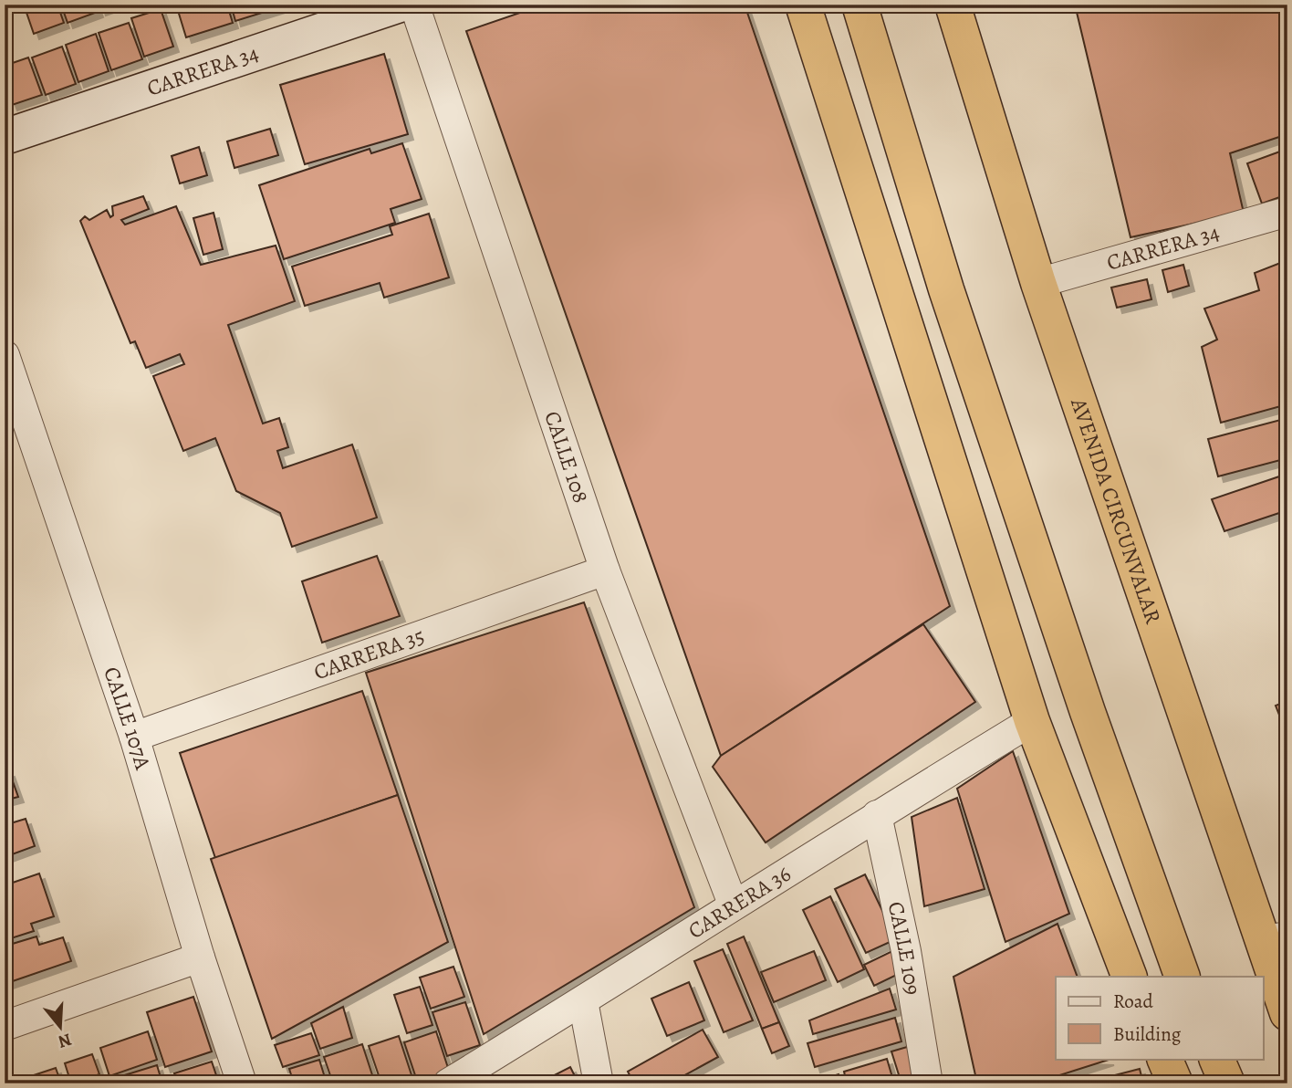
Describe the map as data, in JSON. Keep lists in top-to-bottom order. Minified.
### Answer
{"streets":{"highway":["AVENIDA CIRCUNVALAR"],"street":["CARRERA 34","CALLE 108","CARRERA 35","CALLE 107A","CARRERA 36","CALLE 109"]},"crossings":[["CARRERA 34","AVENIDA CIRCUNVALAR"],["CALLE 108","CARRERA 35"],["CALLE 108","CARRERA 36"],["CARRERA 35","CALLE 107A"],["CARRERA 36","CALLE 109"]],"legend":["Road","Building"],"north":"bottom"}
